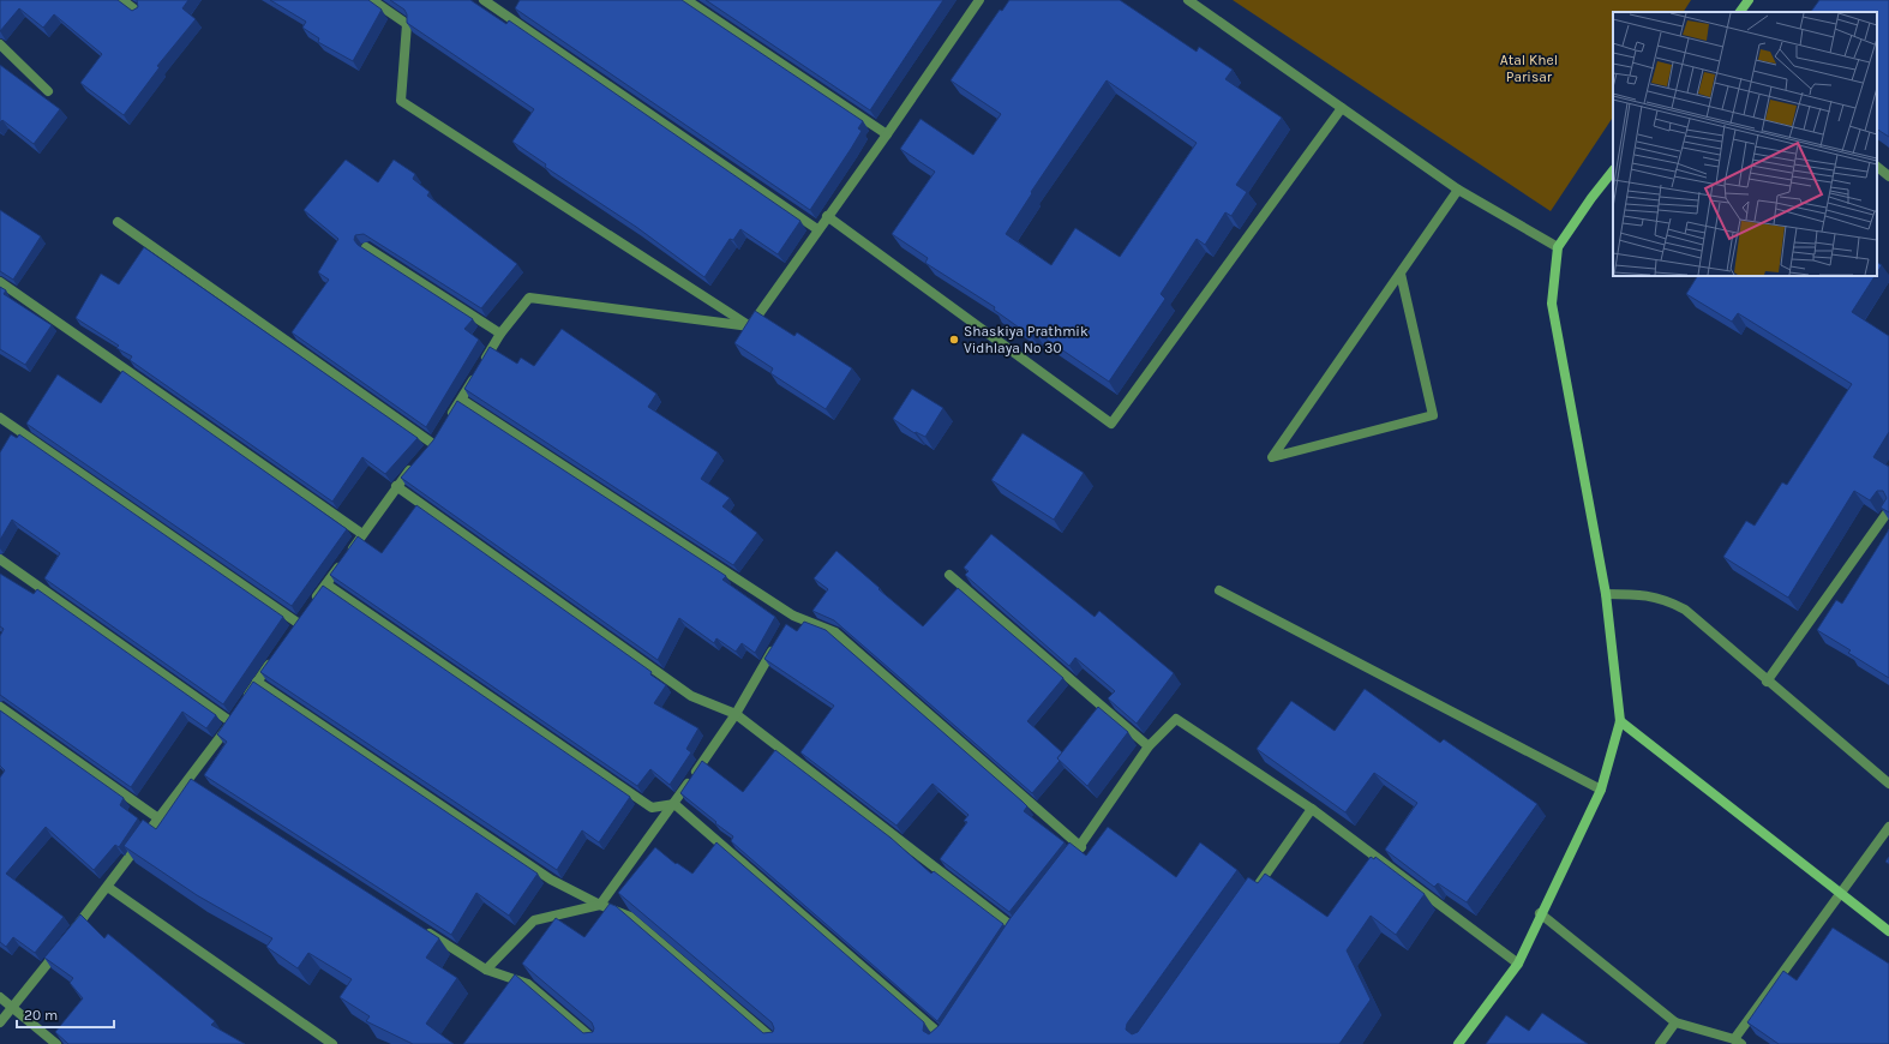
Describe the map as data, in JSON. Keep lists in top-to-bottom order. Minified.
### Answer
{"parks":["Atal Khel Parisar"],"places":["Shaskiya Prathmik Vidhlaya No 30"],"scale_bar":"20 m"}
